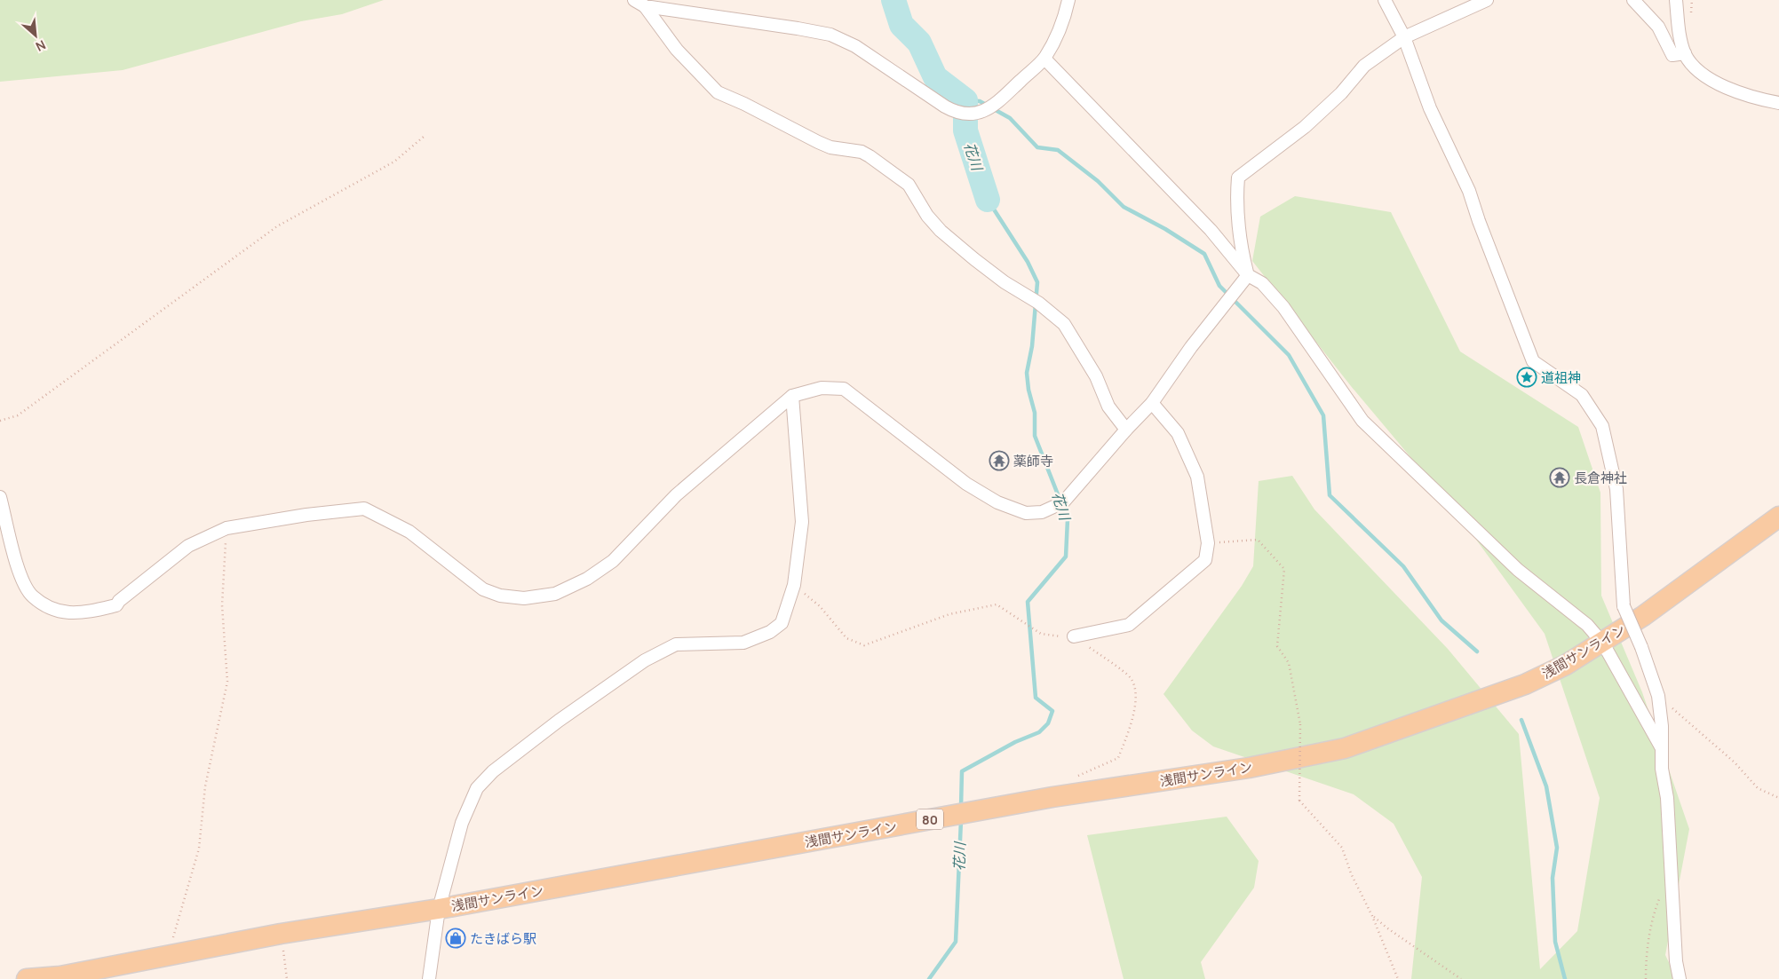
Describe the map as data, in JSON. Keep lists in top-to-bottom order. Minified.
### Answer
{"streets":{"main road":["浅間サンライン","80"]},"water":["花川"],"places":{"place":["道祖神"],"temple":["薬師寺","長倉神社"],"shop":["たきばら駅"]},"north":"bottom right"}
